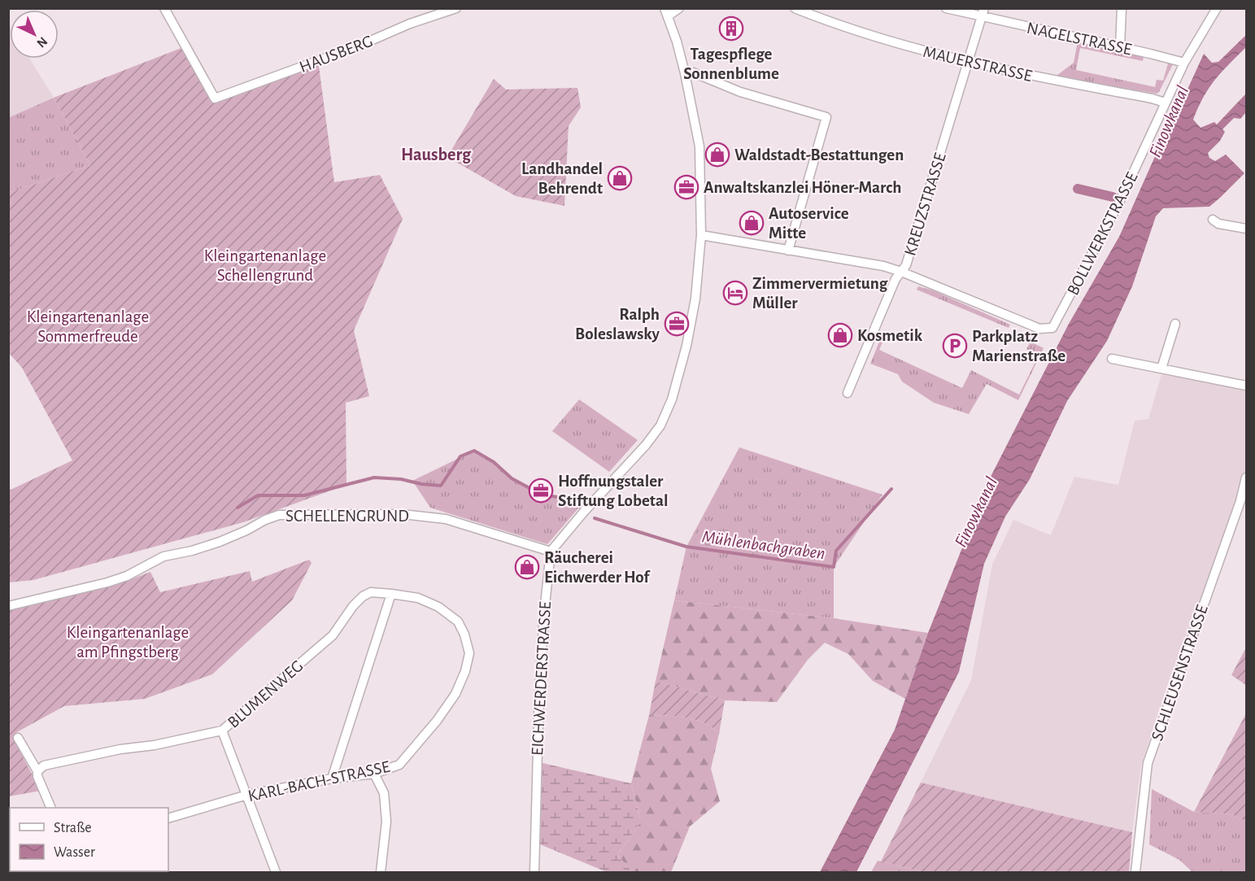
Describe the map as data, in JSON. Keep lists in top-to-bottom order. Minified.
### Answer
{"streets":{"street":["NAGELSTRASSE","HAUSBERG","MAUERSTRASSE","KREUZSTRASSE","BOLLWERKSTRASSE","SCHELLENGRUND","SCHLEUSENSTRASSE","EICHWERDERSTRASSE","BLUMENWEG","KARL-BACH-STRASSE"]},"crossings":[["NAGELSTRASSE","KREUZSTRASSE"],["NAGELSTRASSE","BOLLWERKSTRASSE"],["MAUERSTRASSE","KREUZSTRASSE"],["MAUERSTRASSE","BOLLWERKSTRASSE"],["KREUZSTRASSE","BOLLWERKSTRASSE"],["SCHELLENGRUND","EICHWERDERSTRASSE"],["BLUMENWEG","KARL-BACH-STRASSE"]],"districts":["Hausberg"],"water":["Finowkanal","Mühlenbachgraben"],"parks":["Kleingartenanlage Schellengrund","Kleingartenanlage Sommerfreude","Kleingartenanlage am Pfingstberg"],"places":{"building":["Tagespflege Sonnenblume"],"shop":["Waldstadt-Bestattungen","Landhandel Behrendt","Autoservice Mitte","Kosmetik","Räucherei Eichwerder Hof"],"office":["Anwaltskanzlei Höner-March","Ralph Boleslawsky","Hoffnungstaler Stiftung Lobetal"],"hotel":["Zimmervermietung Müller"],"parking":["Parkplatz Marienstraße"]},"legend":["Straße","Wasser"],"north":"bottom right"}
